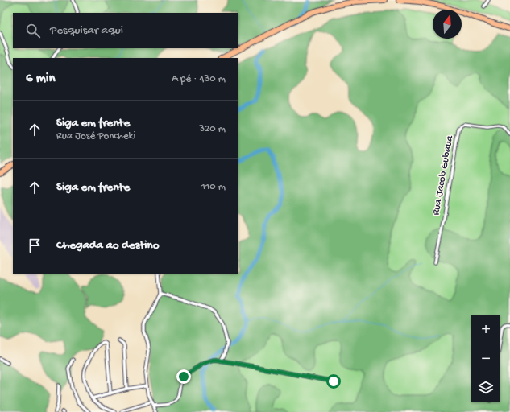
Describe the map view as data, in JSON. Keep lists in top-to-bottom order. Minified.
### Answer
{"streets":{"street":["Rua Jacob Gubaua"]},"north":"top","page":{"search":"Pesquisar aqui","heading":["6 min","A pé · 430 m"],"list":[["Siga em frente","Rua José Poncheki","320 m"],["Siga em frente","110 m"],"Chegada ao destino"],"map_buttons":["+","−"]}}
